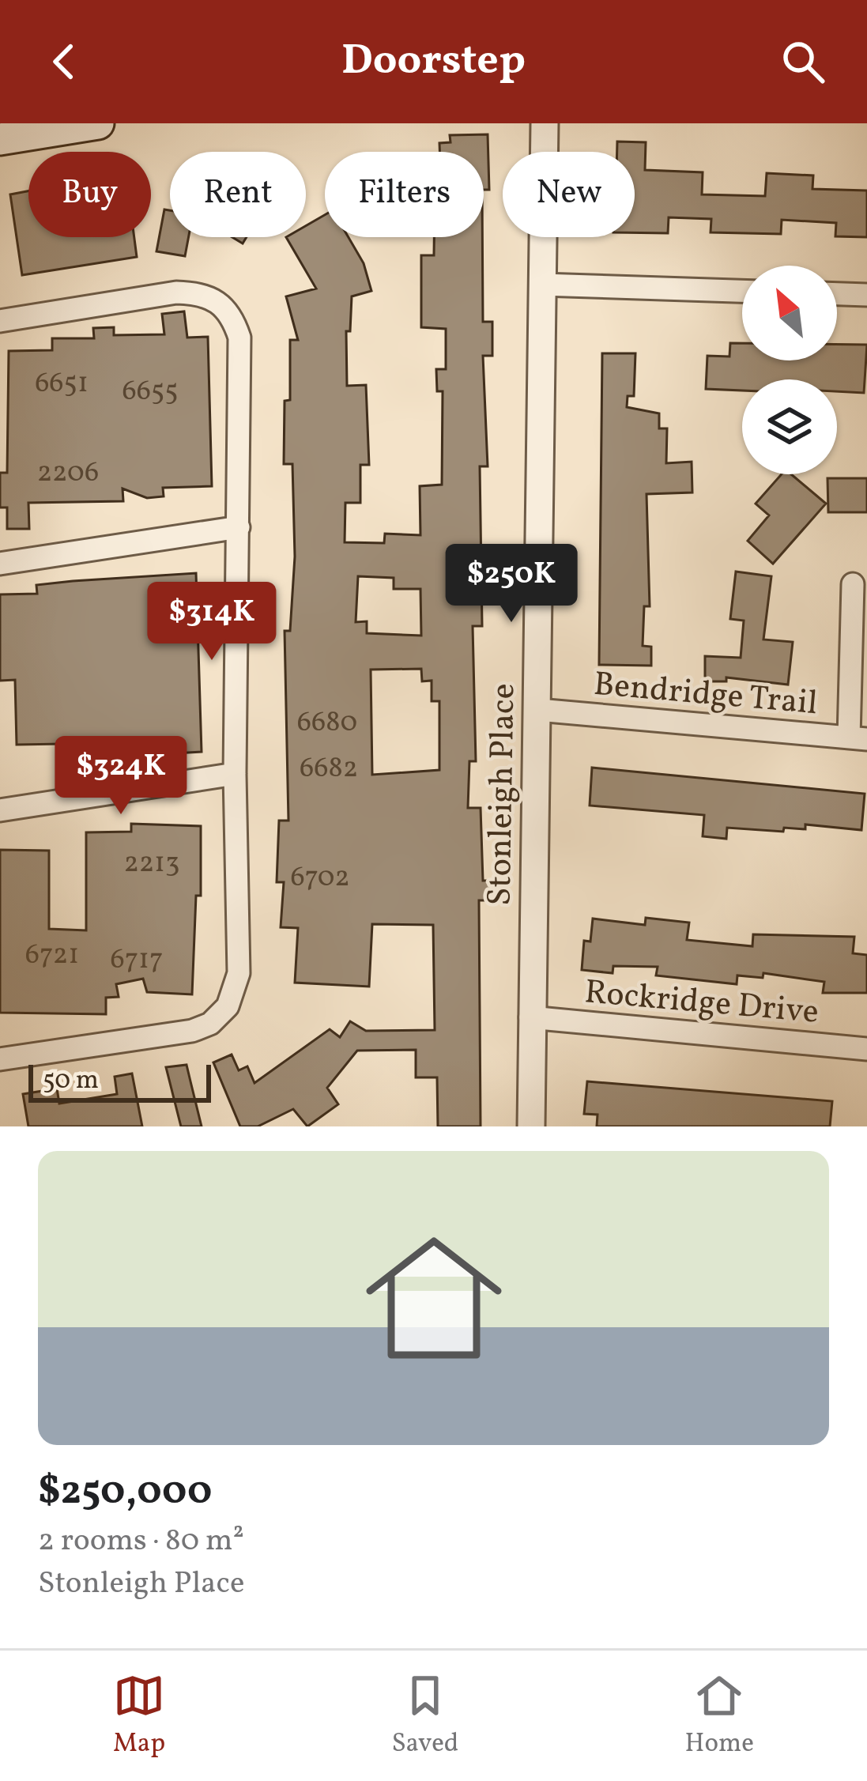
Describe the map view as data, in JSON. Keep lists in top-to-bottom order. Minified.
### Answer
{"streets":{"street":["Bendridge Trail","Stonleigh Place","Rockridge Drive"]},"crossings":[["Bendridge Trail","Stonleigh Place"],["Stonleigh Place","Rockridge Drive"]],"house_numbers":["6651","6655","2206","6680","6682","2213","6702","6721","6717"],"scale_bar":"50 m","north":"top left","page":{"header":"Doorstep","chip":["Buy","Rent","Filters","New"],"price":["$250K","$314K","$324K"],"scale":"50 m","list":[{"name":"$250,000","note":"2 rooms · 80 m² · Stonleigh Place"}],"tabs":["Map","Saved","Home"]}}
